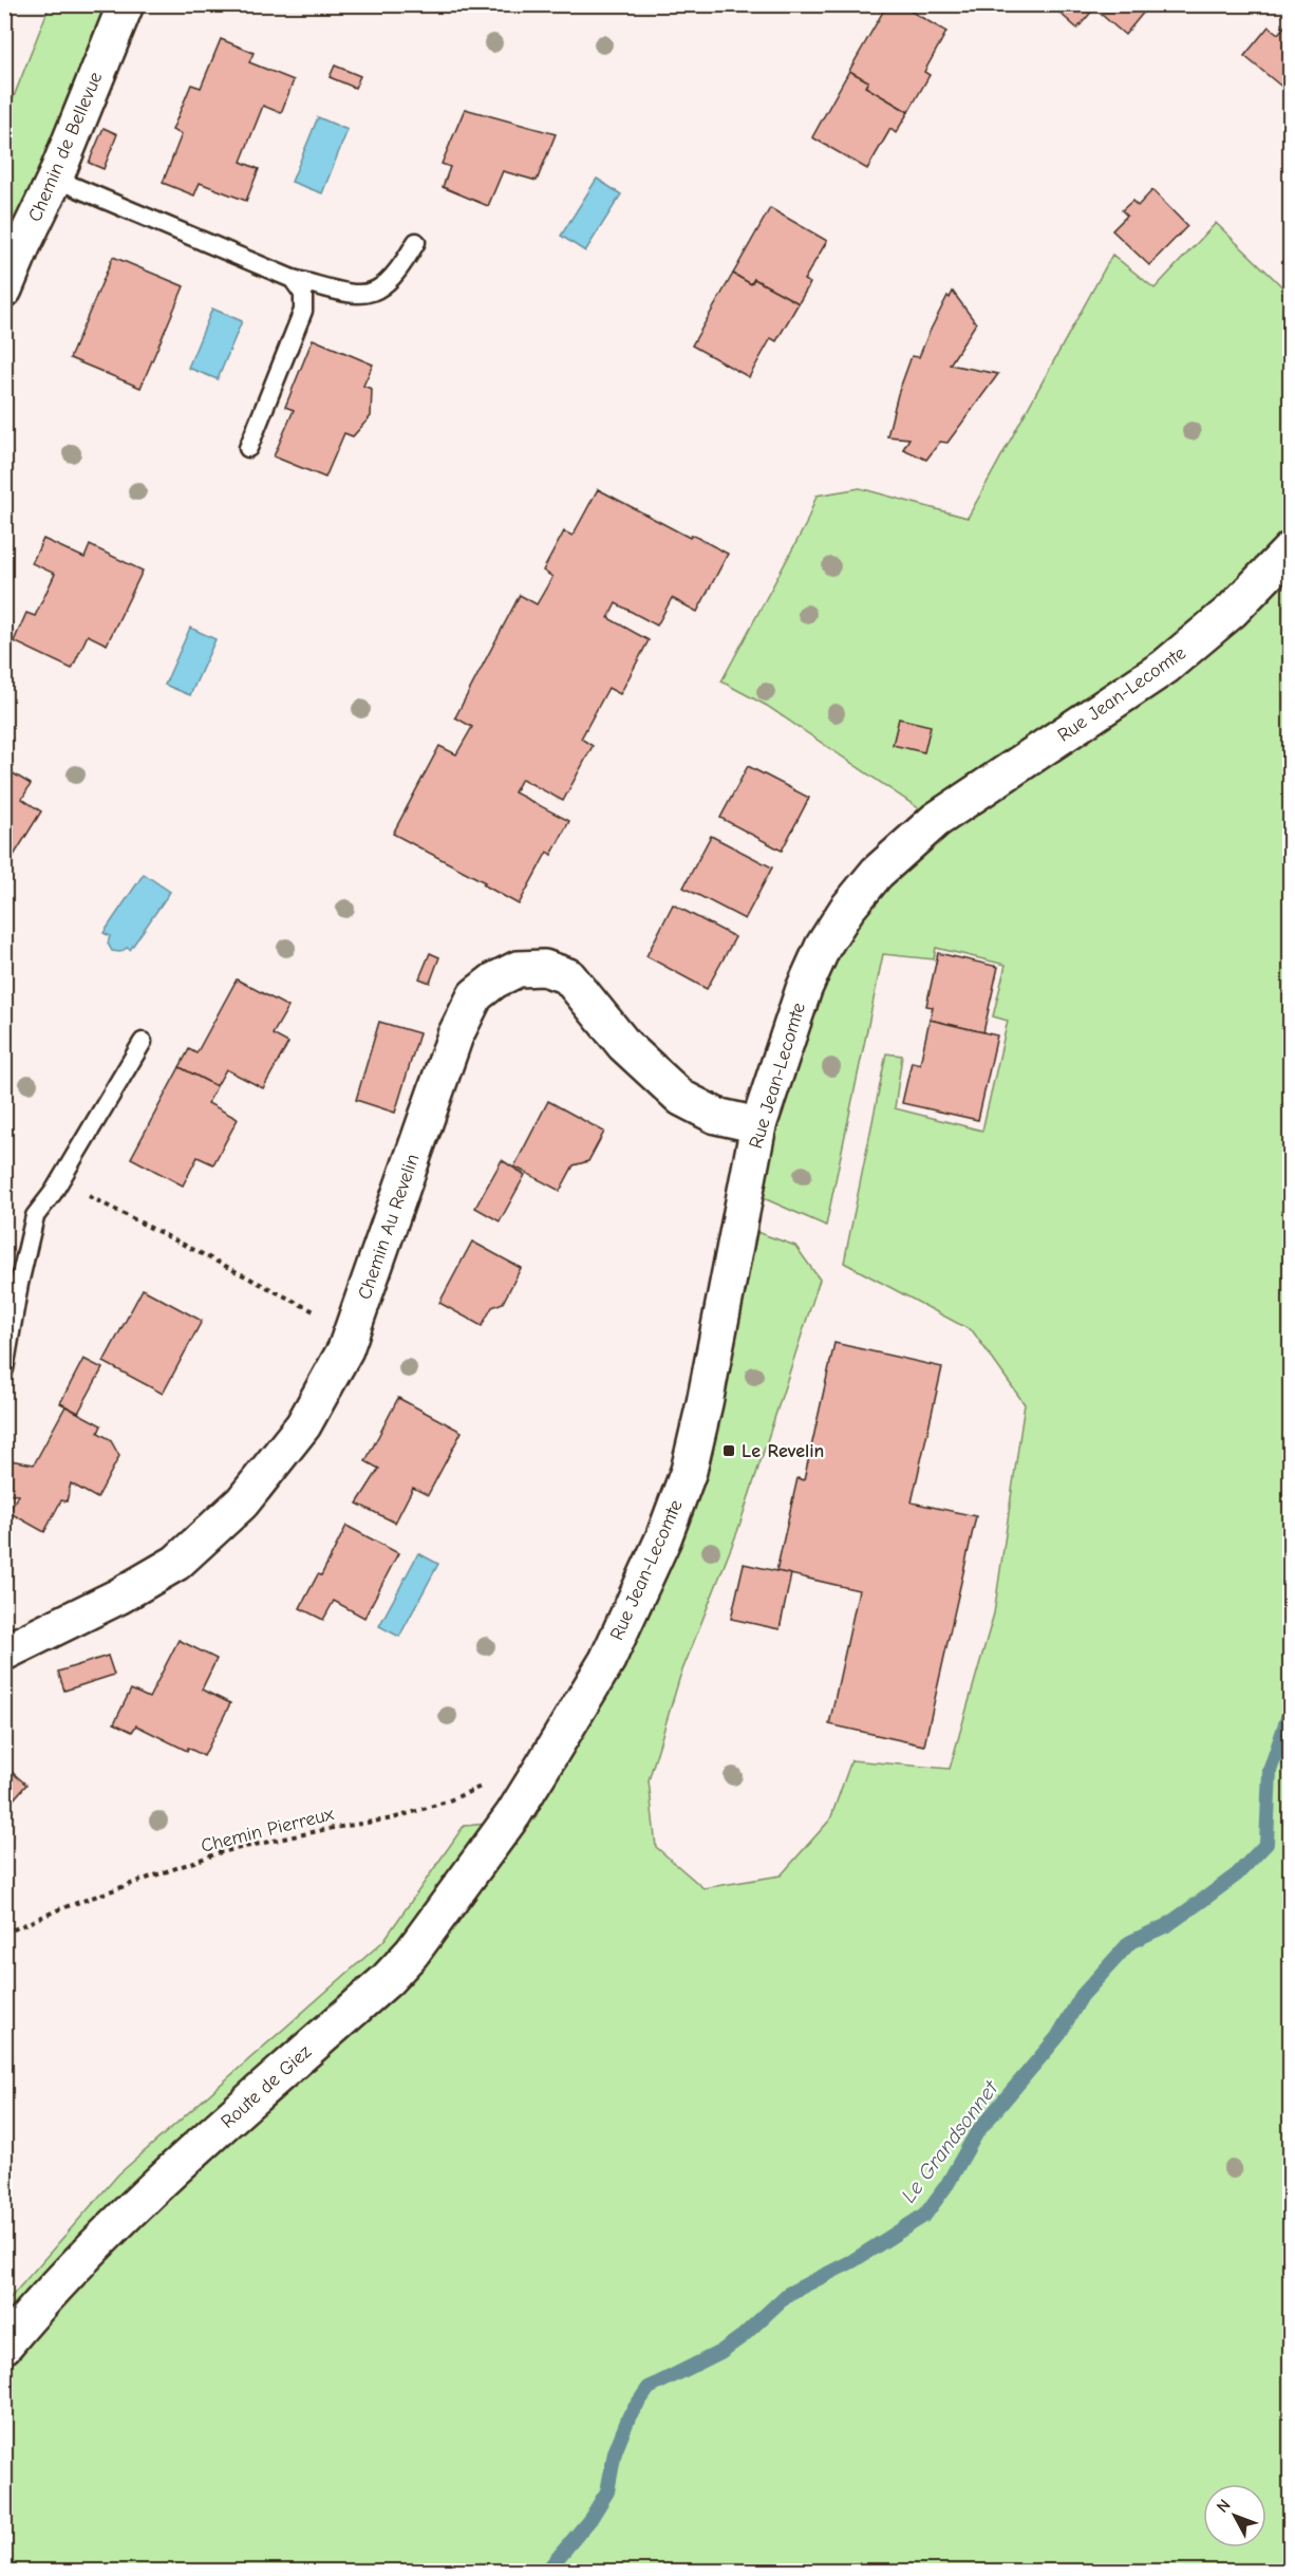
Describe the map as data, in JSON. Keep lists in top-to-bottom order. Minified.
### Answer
{"streets":{"street":["Chemin de Bellevue","Rue Jean-Lecomte","Chemin Au Revelin","Route de Giez"],"path":["Chemin Pierreux"]},"crossings":[["Rue Jean-Lecomte","Chemin Au Revelin"],["Rue Jean-Lecomte","Chemin Pierreux"],["Rue Jean-Lecomte","Route de Giez"]],"water":["Le Grandsonnet"],"places":{"transit":["Le Revelin"]},"north":"top left"}
